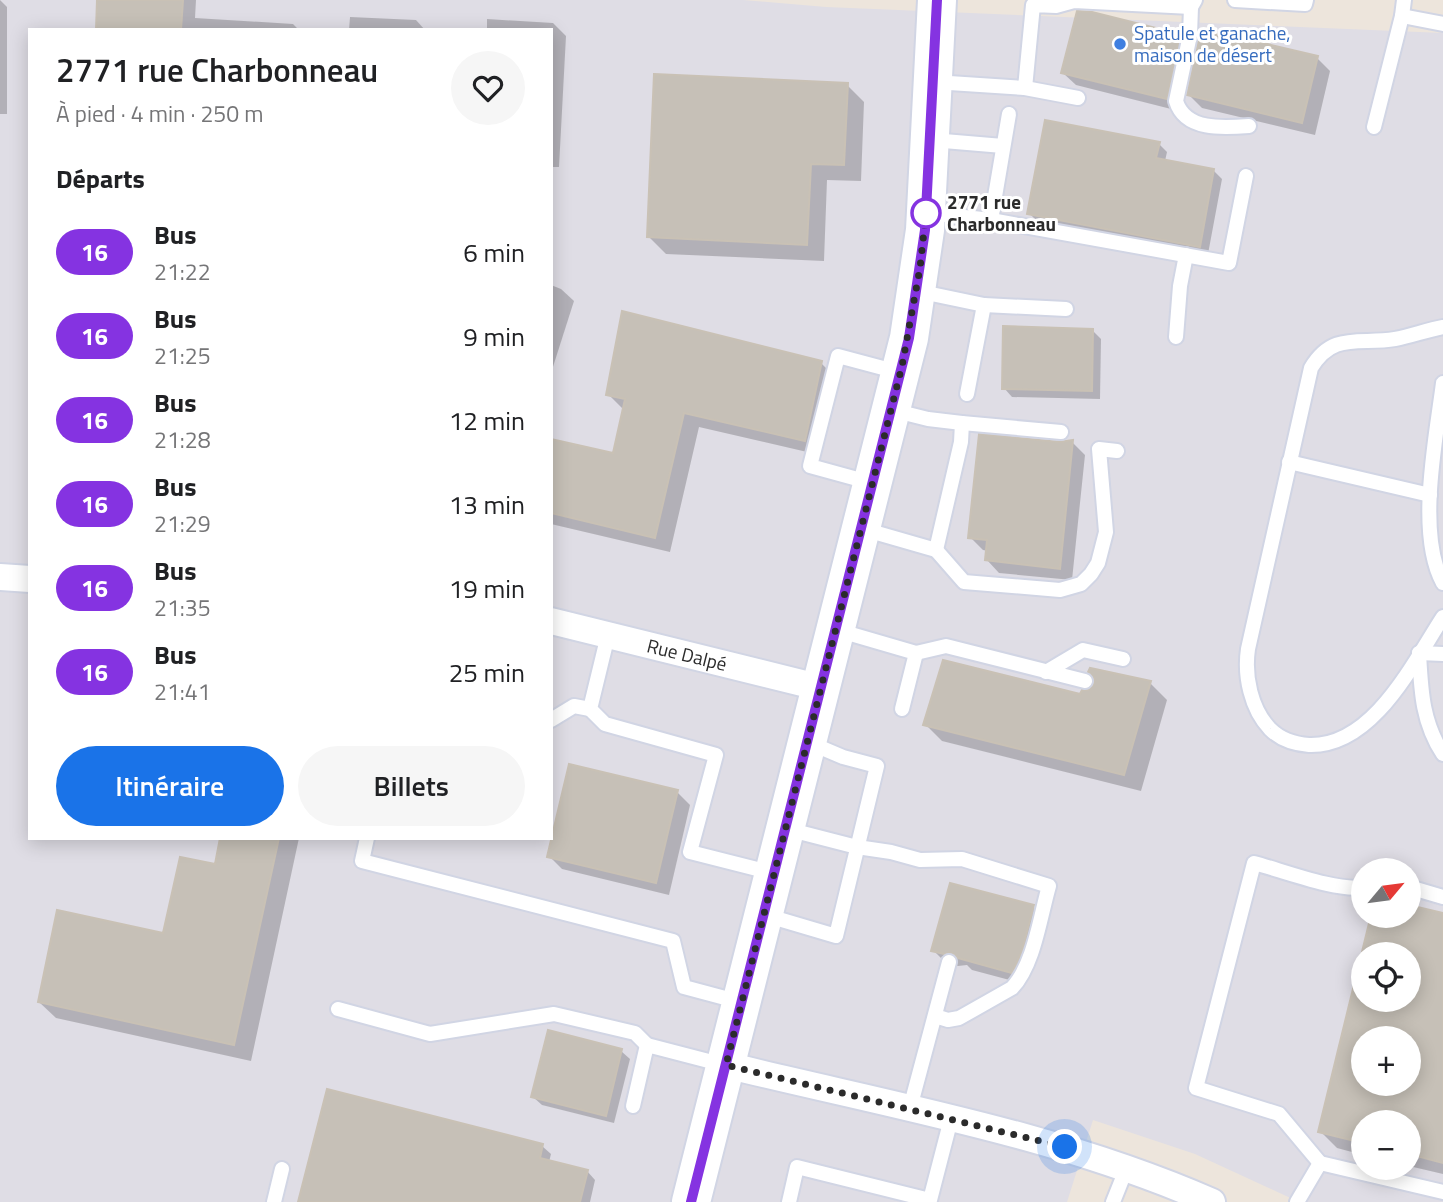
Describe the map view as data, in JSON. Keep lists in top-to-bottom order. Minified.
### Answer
{"streets":{"street":["Rue Dalpé"]},"places":["Spatule et ganache, maison de désert","2771 rue Charbonneau"],"lines":["bus line 16"],"north":"top right","page":{"heading":[["2771 rue Charbonneau","À pied · 4 min · 250 m"],"Départs"],"list":[{"mark":"16","name":"Bus","note":"21:22","value":"6 min"},{"mark":"16","name":"Bus","note":"21:25","value":"9 min"},{"mark":"16","name":"Bus","note":"21:28","value":"12 min"},{"mark":"16","name":"Bus","note":"21:29","value":"13 min"},{"mark":"16","name":"Bus","note":"21:35","value":"19 min"},{"mark":"16","name":"Bus","note":"21:41","value":"25 min"}],"buttons":["Itinéraire","Billets"],"map_buttons":["+","−"]}}
